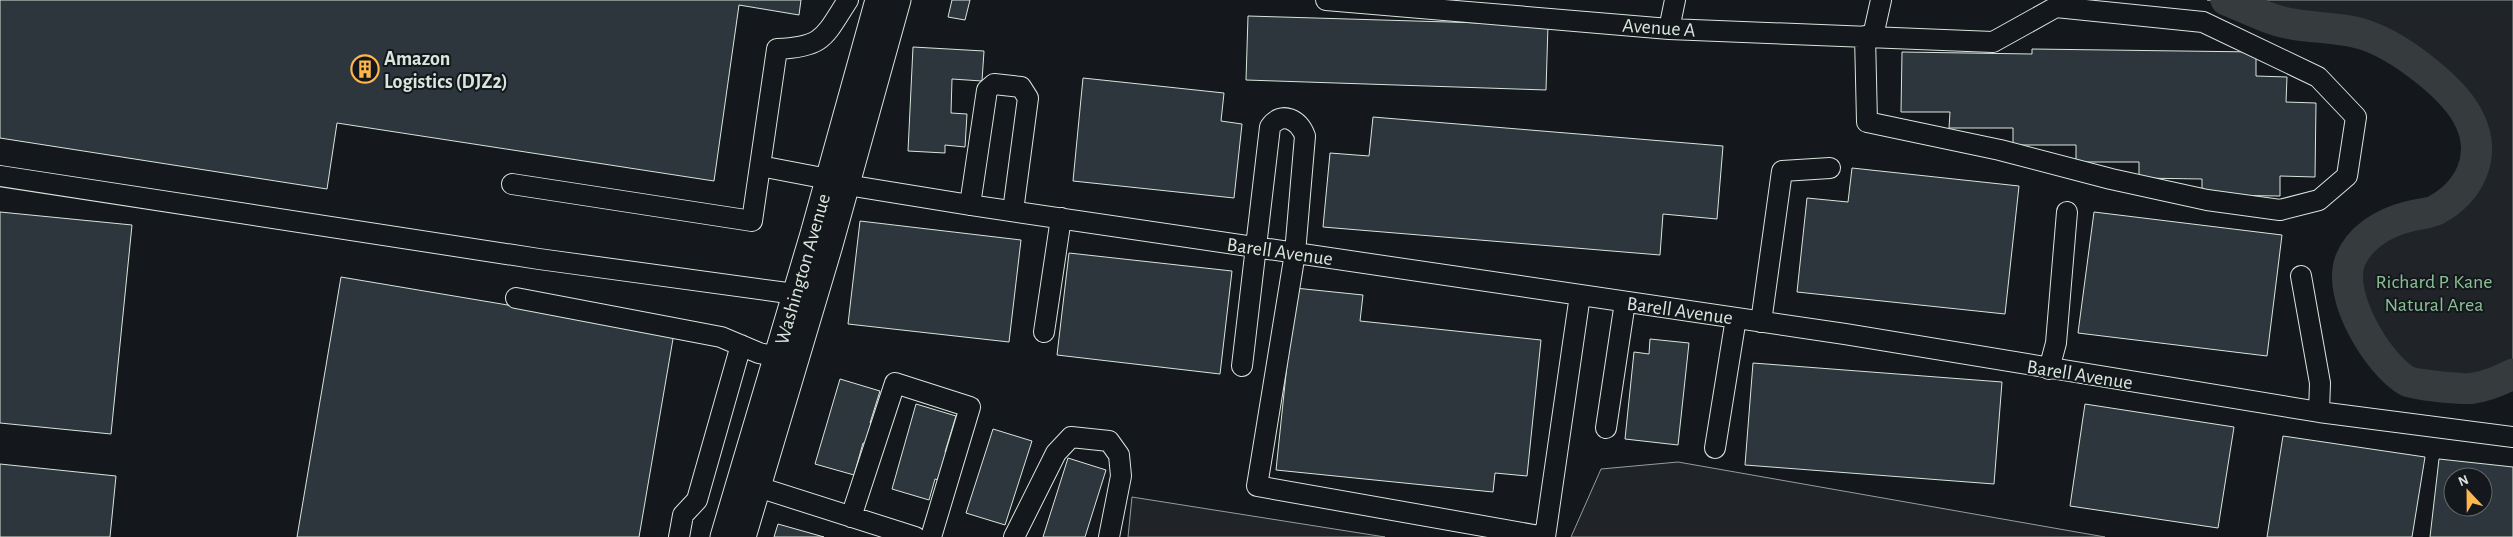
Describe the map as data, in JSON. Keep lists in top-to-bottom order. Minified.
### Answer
{"streets":{"main road":["Washington Avenue"],"street":["Avenue A","Barell Avenue"]},"crossings":[["Barell Avenue","Washington Avenue"]],"parks":["Richard P. Kane Natural Area"],"places":{"building":["Amazon Logistics (DJZ2)"]},"north":"top"}
